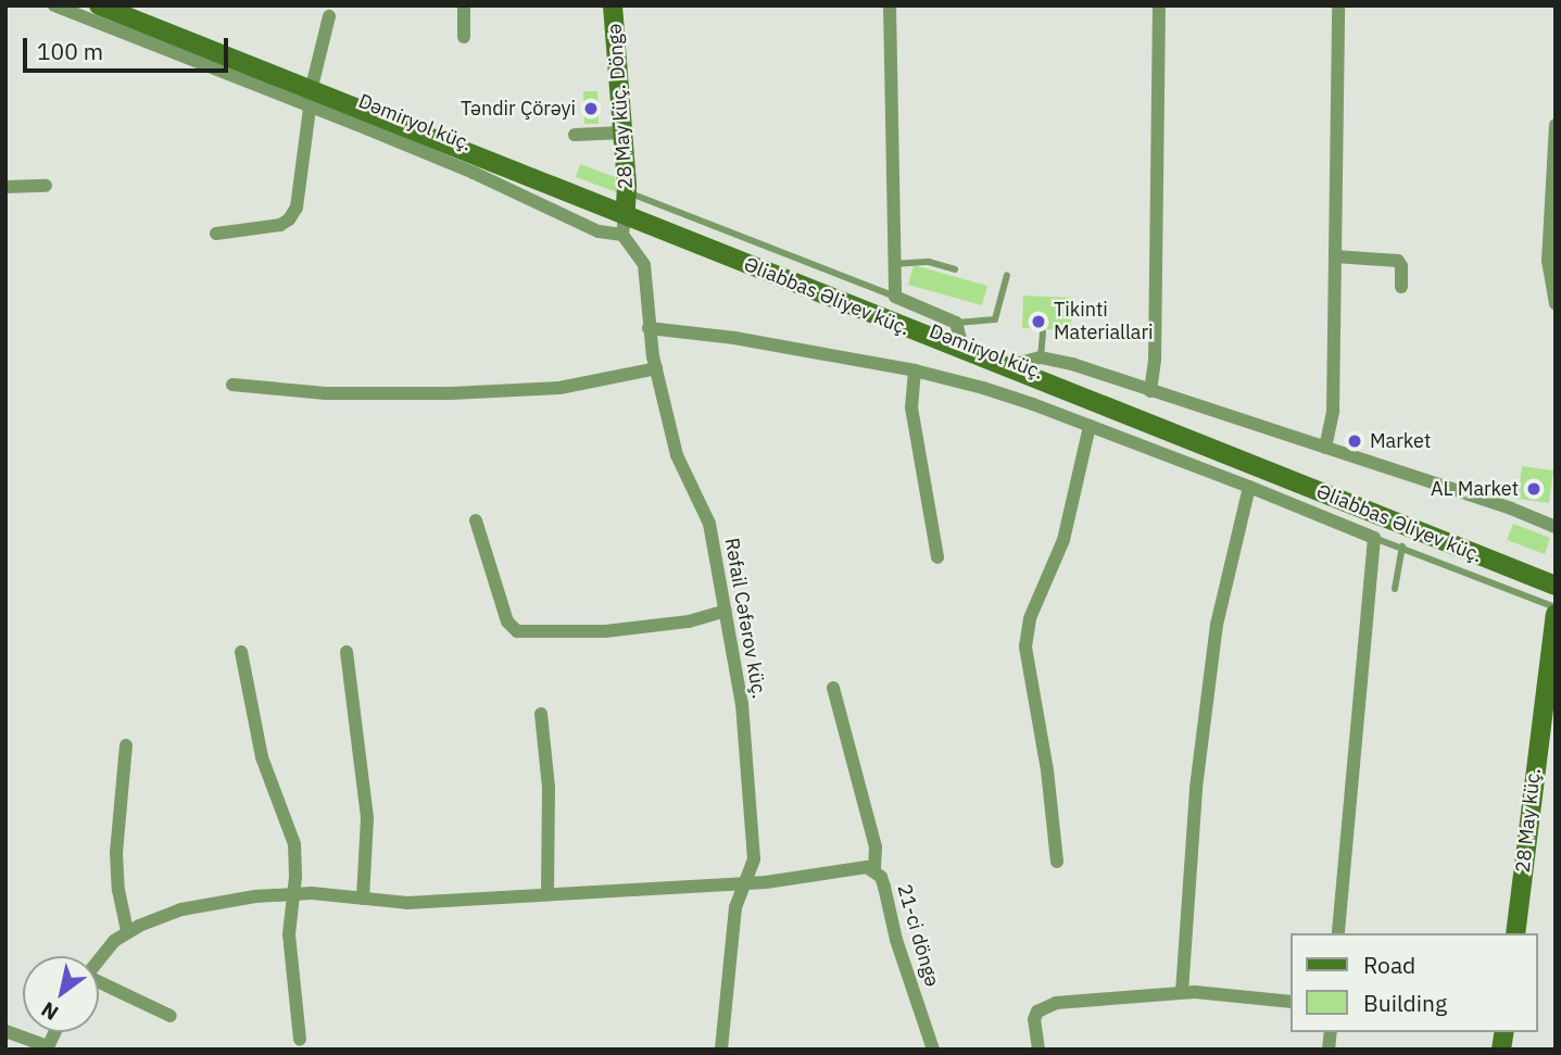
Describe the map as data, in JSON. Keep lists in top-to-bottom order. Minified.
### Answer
{"streets":{"main road":["28 May küç. Döngə","Dəmiryol küç.","Əliabbas Əliyev küç.","28 May küç."],"street":["Rəfail Cəfərov küç.","21-ci döngə"]},"crossings":[["28 May küç. Döngə","Dəmiryol küç."],["28 May küç. Döngə","Əliabbas Əliyev küç."],["28 May küç. Döngə","Rəfail Cəfərov küç."],["Dəmiryol küç.","Əliabbas Əliyev küç."],["Dəmiryol küç.","Rəfail Cəfərov küç."],["Əliabbas Əliyev küç.","Rəfail Cəfərov küç."],["Rəfail Cəfərov küç.","21-ci döngə"]],"places":["Təndir Çörəyi","Tikinti Materiallari","Market","AL Market"],"legend":["Road","Building"],"scale_bar":"100 m","north":"bottom left"}
